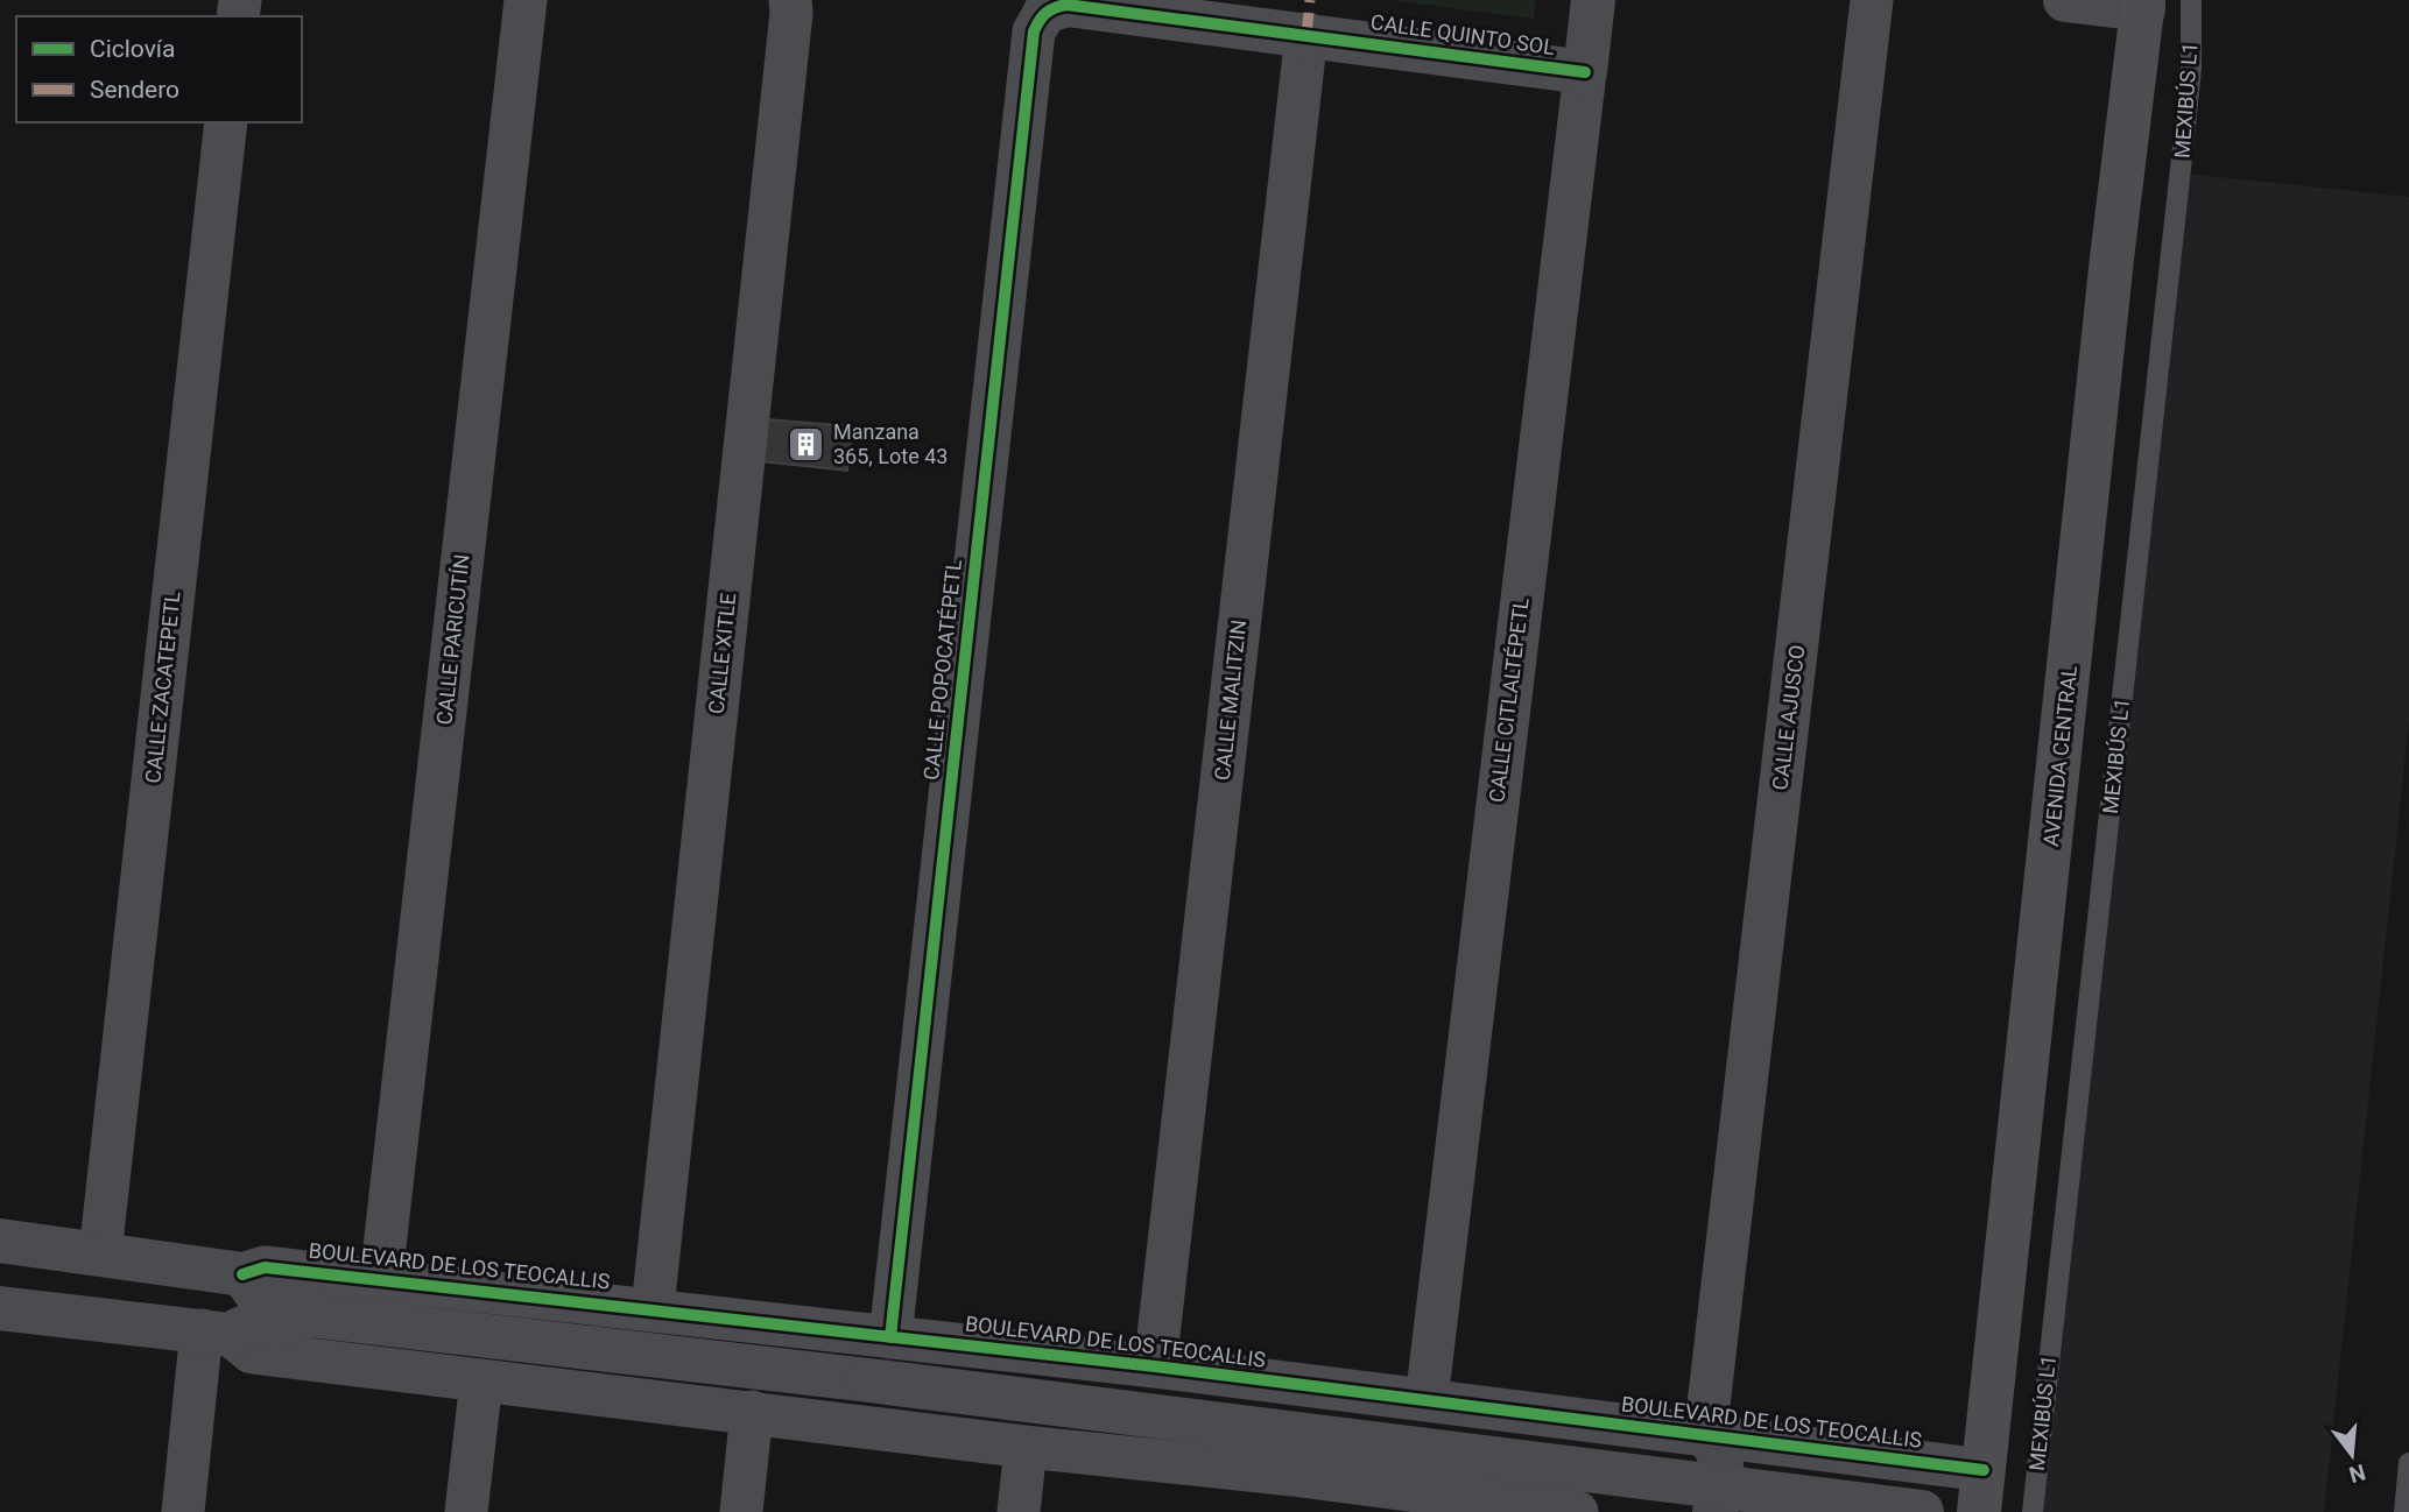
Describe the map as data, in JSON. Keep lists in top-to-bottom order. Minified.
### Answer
{"streets":{"highway":["AVENIDA CENTRAL"],"street":["CALLE QUINTO SOL","CALLE PARICUTÍN","CALLE XITLE","CALLE POPOCATÉPETL","CALLE ZACATEPETL","CALLE MALITZIN","CALLE CITLALTÉPETL","CALLE AJUSCO","BOULEVARD DE LOS TEOCALLIS"],"lane":["MEXIBÚS L1"]},"crossings":[["CALLE QUINTO SOL","CALLE POPOCATÉPETL"],["CALLE QUINTO SOL","CALLE MALITZIN"],["CALLE QUINTO SOL","CALLE CITLALTÉPETL"],["CALLE PARICUTÍN","BOULEVARD DE LOS TEOCALLIS"],["CALLE XITLE","BOULEVARD DE LOS TEOCALLIS"],["CALLE POPOCATÉPETL","BOULEVARD DE LOS TEOCALLIS"],["CALLE ZACATEPETL","BOULEVARD DE LOS TEOCALLIS"],["CALLE MALITZIN","BOULEVARD DE LOS TEOCALLIS"],["CALLE CITLALTÉPETL","BOULEVARD DE LOS TEOCALLIS"],["CALLE AJUSCO","BOULEVARD DE LOS TEOCALLIS"],["AVENIDA CENTRAL","BOULEVARD DE LOS TEOCALLIS"]],"places":{"building":["Manzana 365, Lote 43"]},"legend":["Ciclovía","Sendero"],"north":"bottom"}
